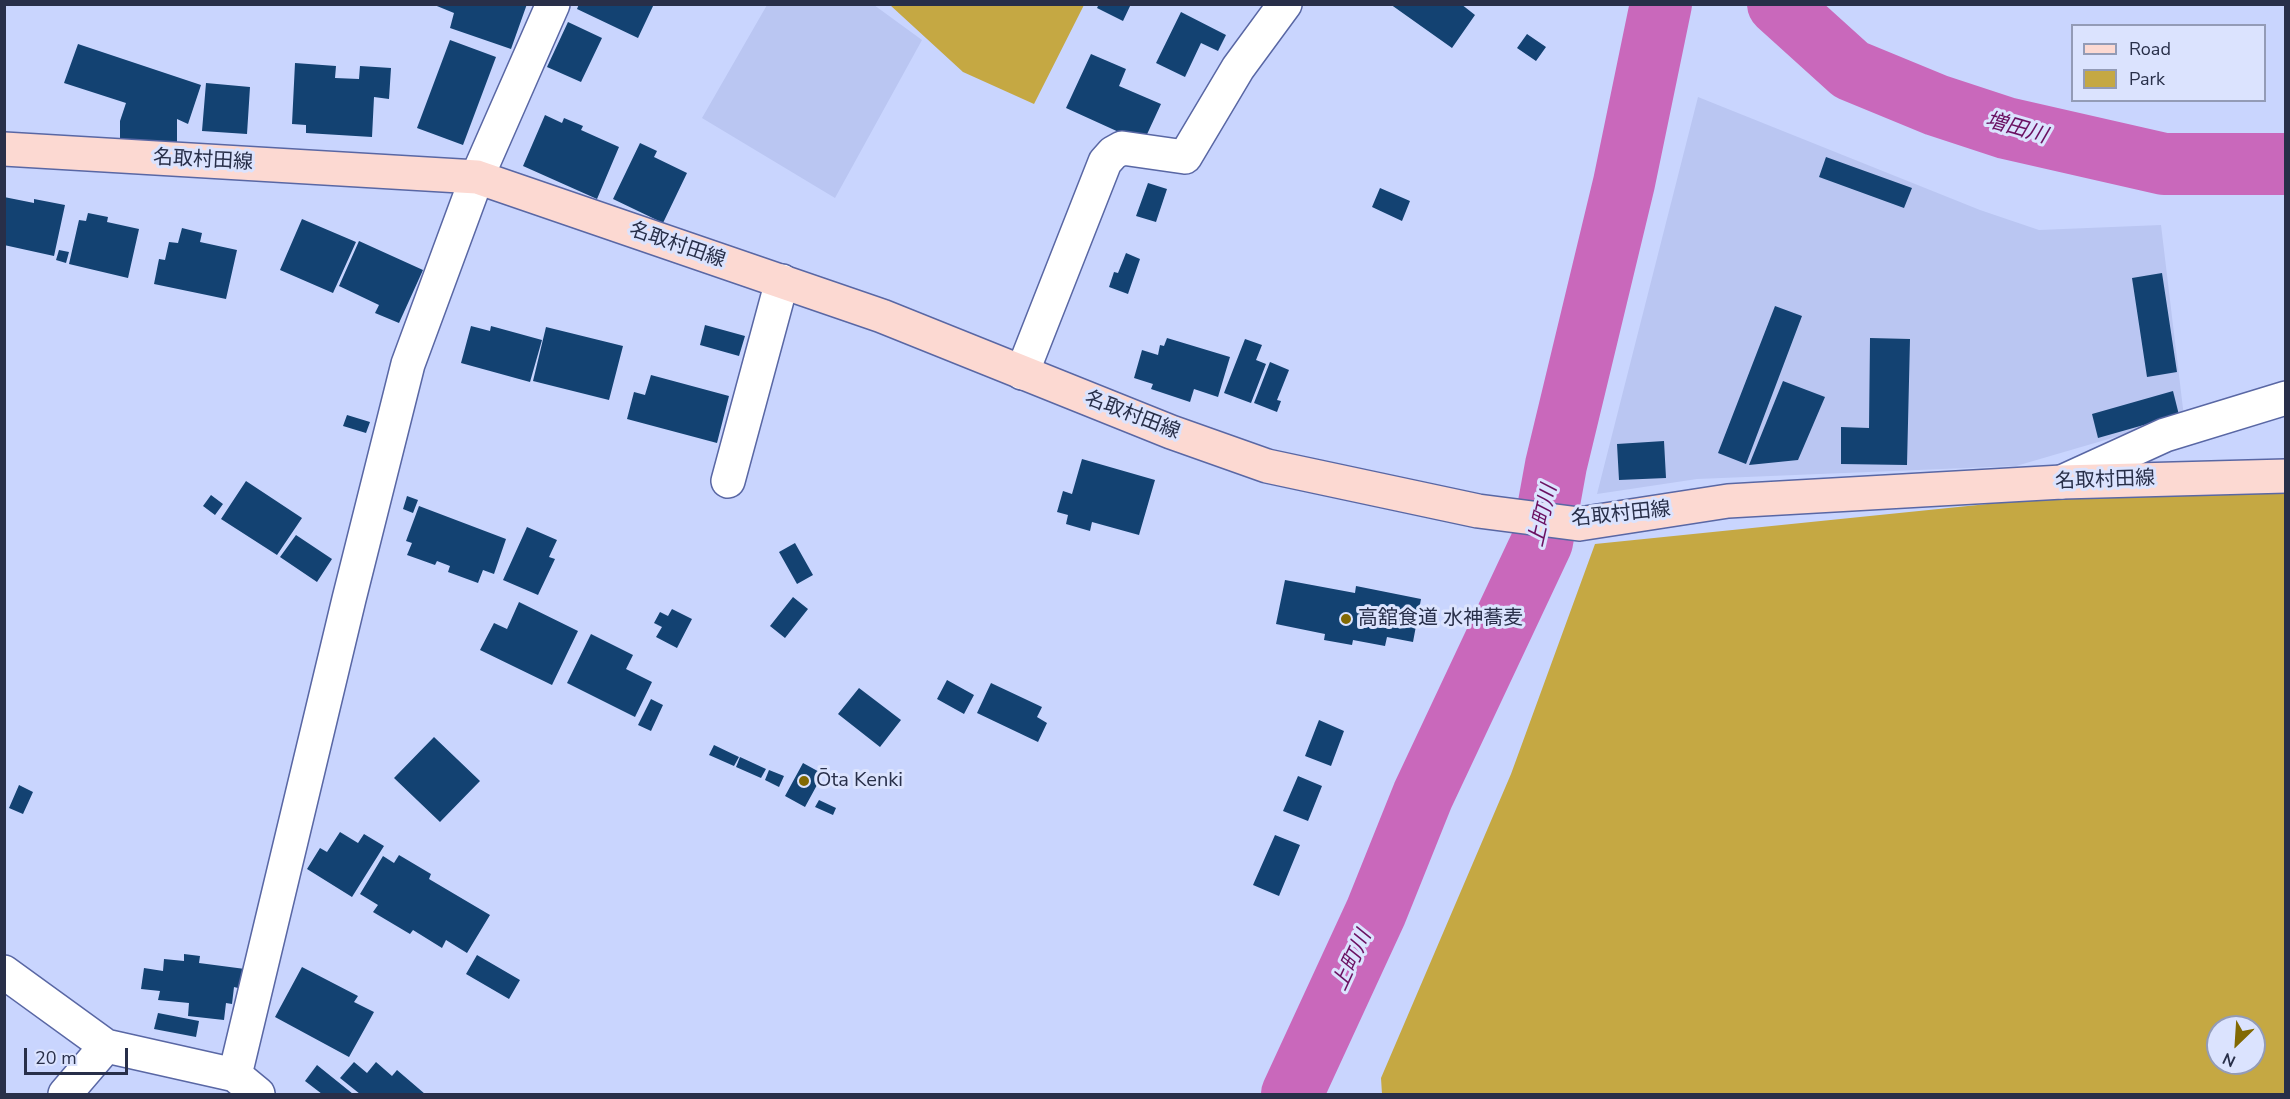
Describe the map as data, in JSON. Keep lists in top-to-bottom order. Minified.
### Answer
{"streets":{"main road":["名取村田線"]},"water":["増田川","上町川"],"places":["高舘食道 水神蕎麦","Ōta Kenki"],"legend":["Road","Park"],"scale_bar":"20 m","north":"bottom left"}
